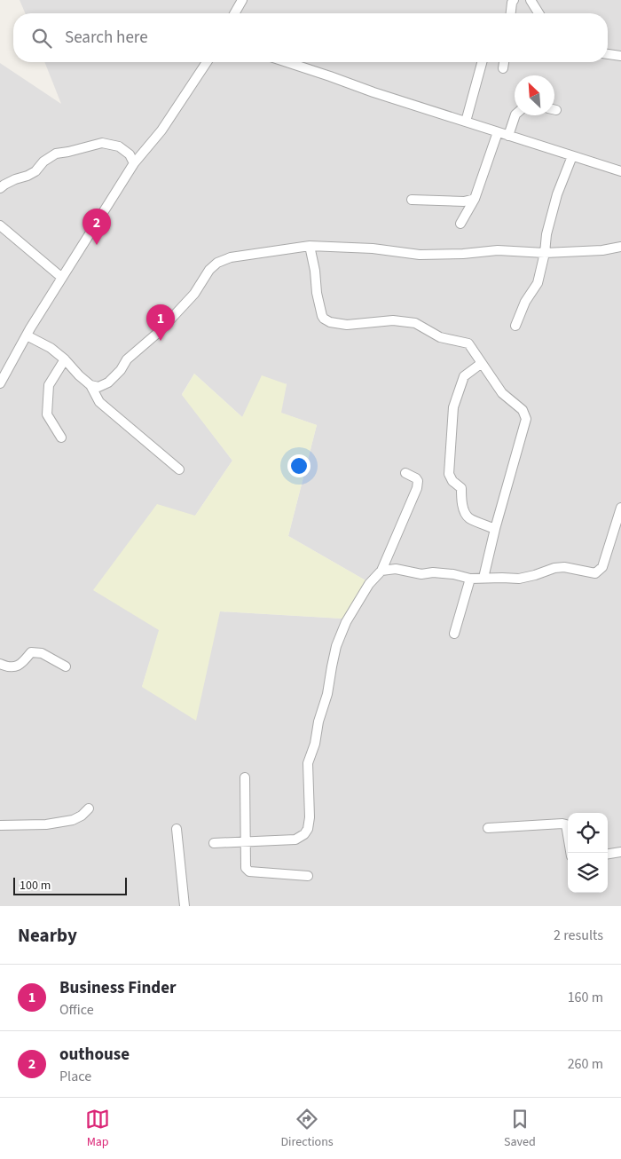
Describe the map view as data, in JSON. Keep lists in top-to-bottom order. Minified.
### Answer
{"scale_bar":"100 m","north":"top left","page":{"search":"Search here","pins":["2","1"],"scale":"100 m","heading":["Nearby","2 results"],"list":[{"mark":"1","name":"Business Finder","note":"Office","value":"160 m"},{"mark":"2","name":"outhouse","note":"Place","value":"260 m"}],"nav":["Map","Directions","Saved"]}}
